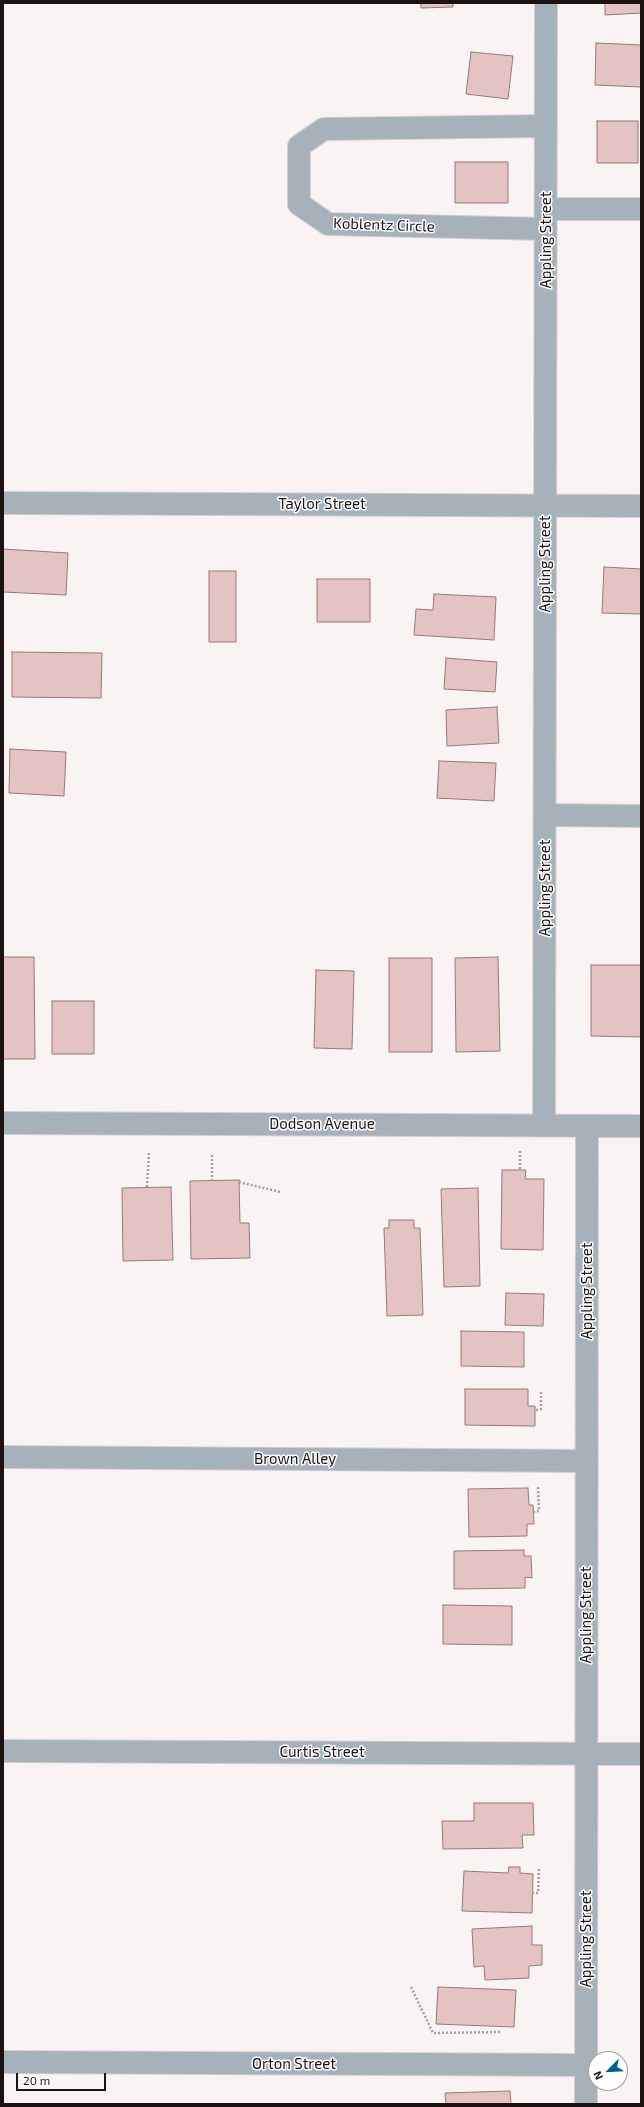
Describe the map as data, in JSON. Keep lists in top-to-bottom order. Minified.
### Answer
{"streets":{"street":["Koblentz Circle","Appling Street","Taylor Street","Dodson Avenue","Brown Alley","Curtis Street","Orton Street"]},"crossings":[["Koblentz Circle","Appling Street"],["Appling Street","Taylor Street"],["Appling Street","Dodson Avenue"],["Appling Street","Brown Alley"],["Appling Street","Curtis Street"],["Appling Street","Orton Street"]],"scale_bar":"20 m","north":"bottom left"}
